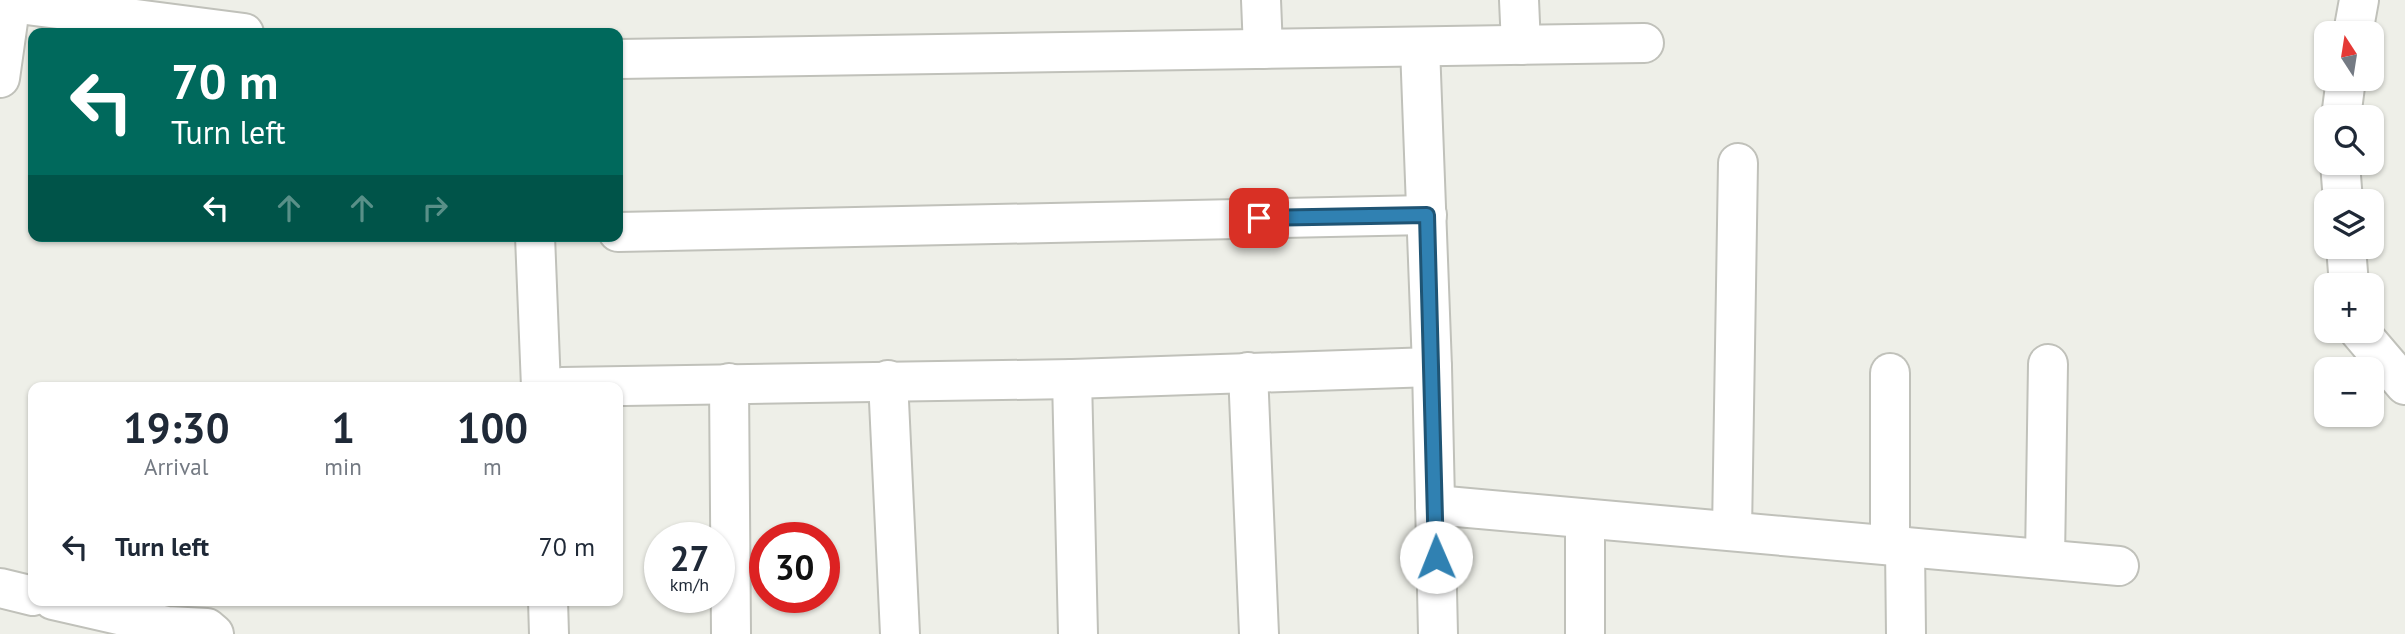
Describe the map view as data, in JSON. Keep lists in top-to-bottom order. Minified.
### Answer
{"north":"top","page":{"map_buttons":["+","−"],"turn":["70 m","Turn left"],"eta":["19:30","Arrival","1","min","100","m"],"list":[{"name":"Turn left","value":"70 m"}],"speed":"27 km/h","limit":"30"}}
